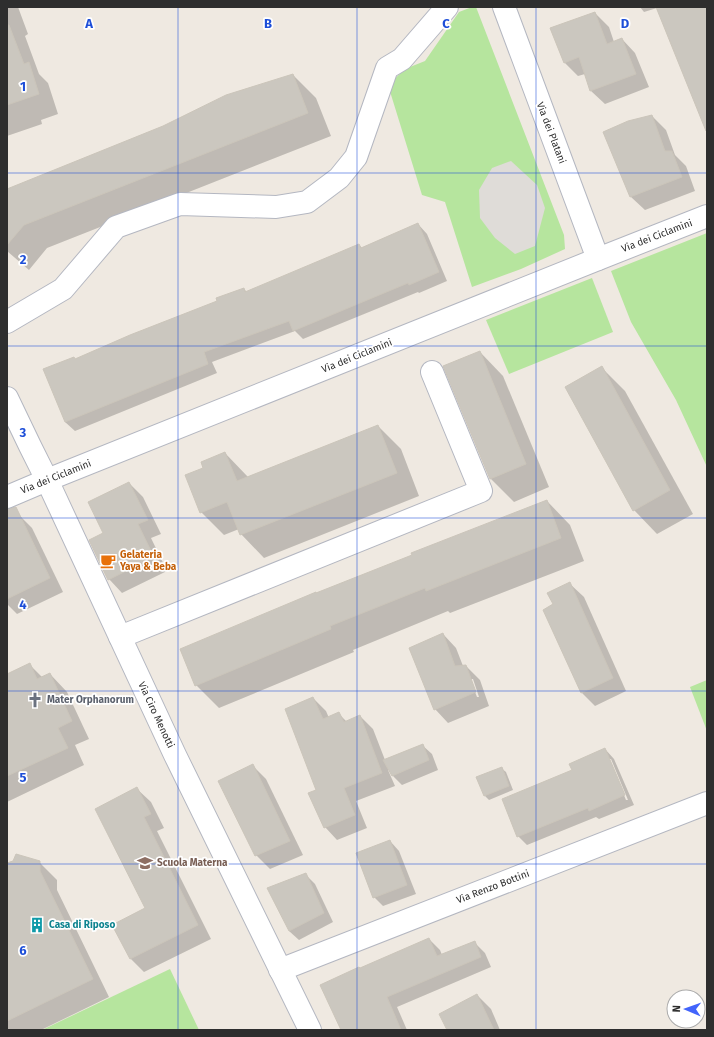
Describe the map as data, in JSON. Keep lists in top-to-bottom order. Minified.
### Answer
{"streets":{"street":["Via dei Platani","Via dei Ciclamini","Via Ciro Menotti","Via Renzo Bottini"]},"crossings":[["Via dei Platani","Via dei Ciclamini"],["Via dei Ciclamini","Via Ciro Menotti"],["Via Ciro Menotti","Via Renzo Bottini"]],"places":{"cafe":["Gelateria Yaya & Beba"],"church":["Mater Orphanorum"],"school or university":["Scuola Materna"],"building":["Casa di Riposo"]},"north":"left","grid":{"columns":["A","B","C","D"],"rows":["1","2","3","4","5","6"]}}
